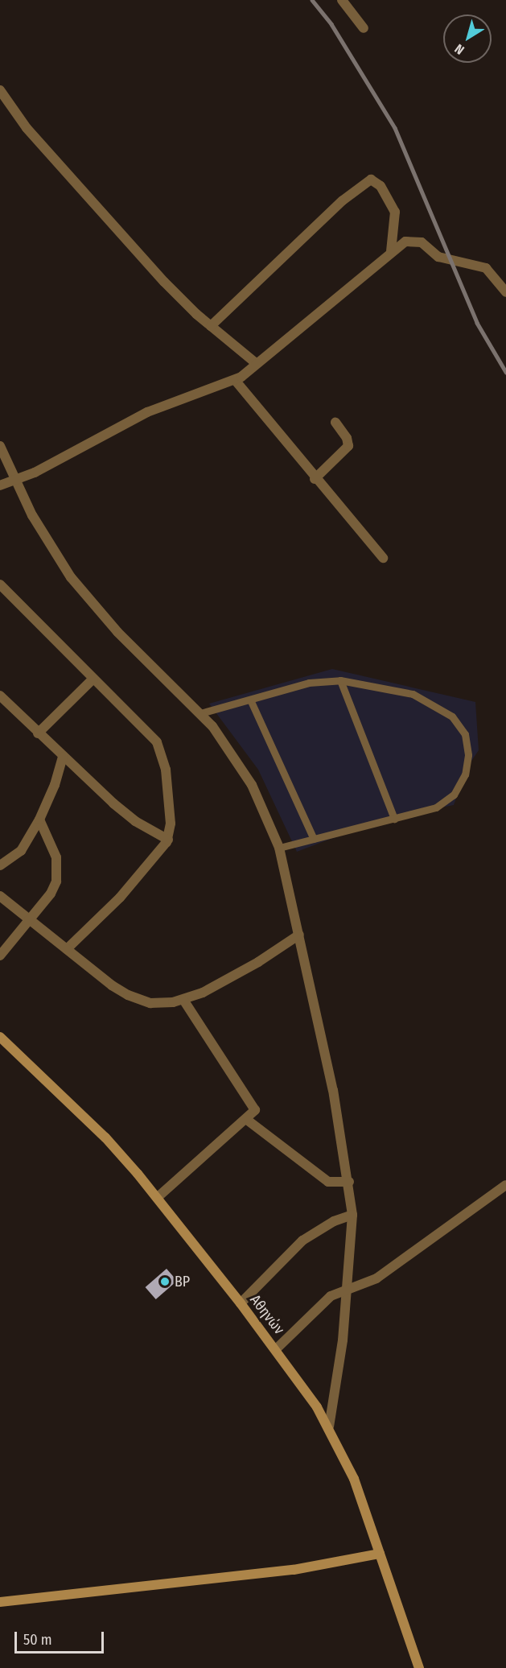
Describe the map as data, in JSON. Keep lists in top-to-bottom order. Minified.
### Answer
{"streets":{"main road":["Αθηνών"]},"places":["BP"],"scale_bar":"50 m","north":"bottom left"}
